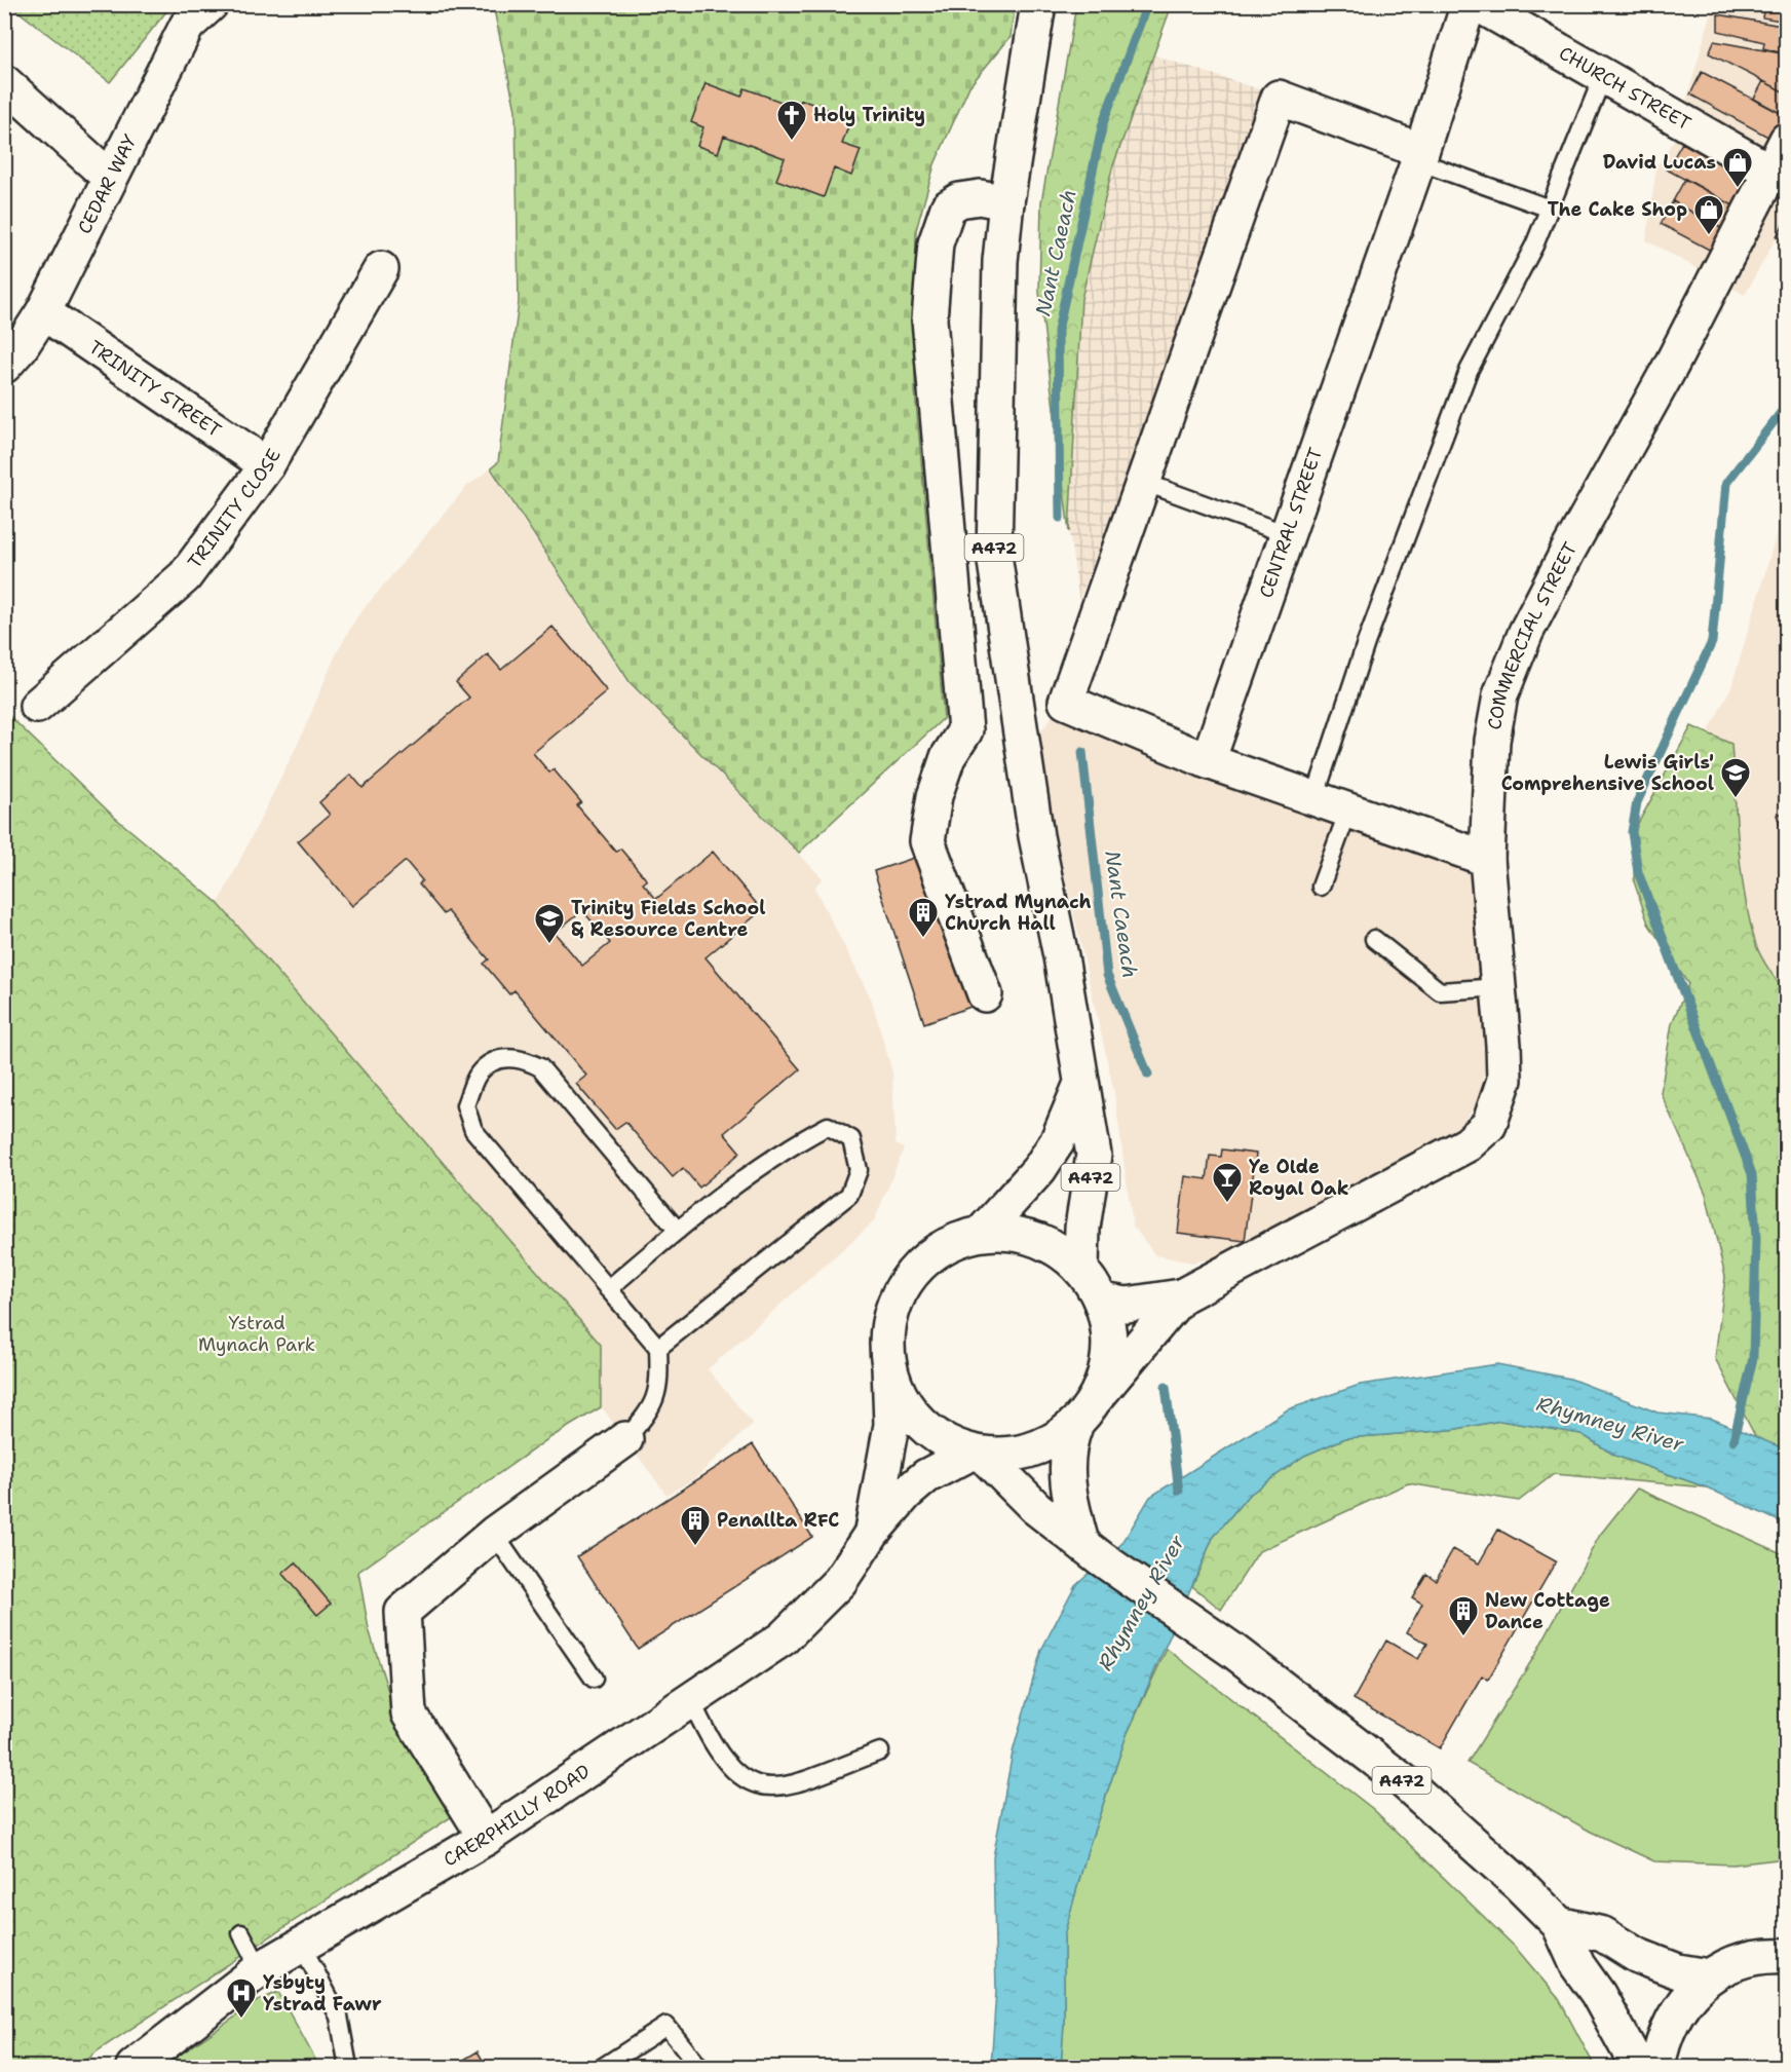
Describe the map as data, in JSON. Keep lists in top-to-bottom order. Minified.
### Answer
{"streets":{"street":["CHURCH STREET","CEDAR WAY","TRINITY STREET","TRINITY CLOSE","CENTRAL STREET","A472","COMMERCIAL STREET","CAERPHILLY ROAD"]},"crossings":[["CHURCH STREET","COMMERCIAL STREET"],["CEDAR WAY","TRINITY STREET"],["TRINITY STREET","TRINITY CLOSE"],["A472","CAERPHILLY ROAD"]],"water":["Nant Caeach","Rhymney River"],"parks":["Ystrad Mynach Park"],"places":{"church":["Holy Trinity"],"shop":["David Lucas","The Cake Shop"],"school or university":["Lewis Girls' Comprehensive School","Trinity Fields School & Resource Centre"],"building":["Ystrad Mynach Church Hall","Penallta RFC","New Cottage Dance"],"bar":["Ye Olde Royal Oak"],"hospital":["Ysbyty Ystrad Fawr"]}}
